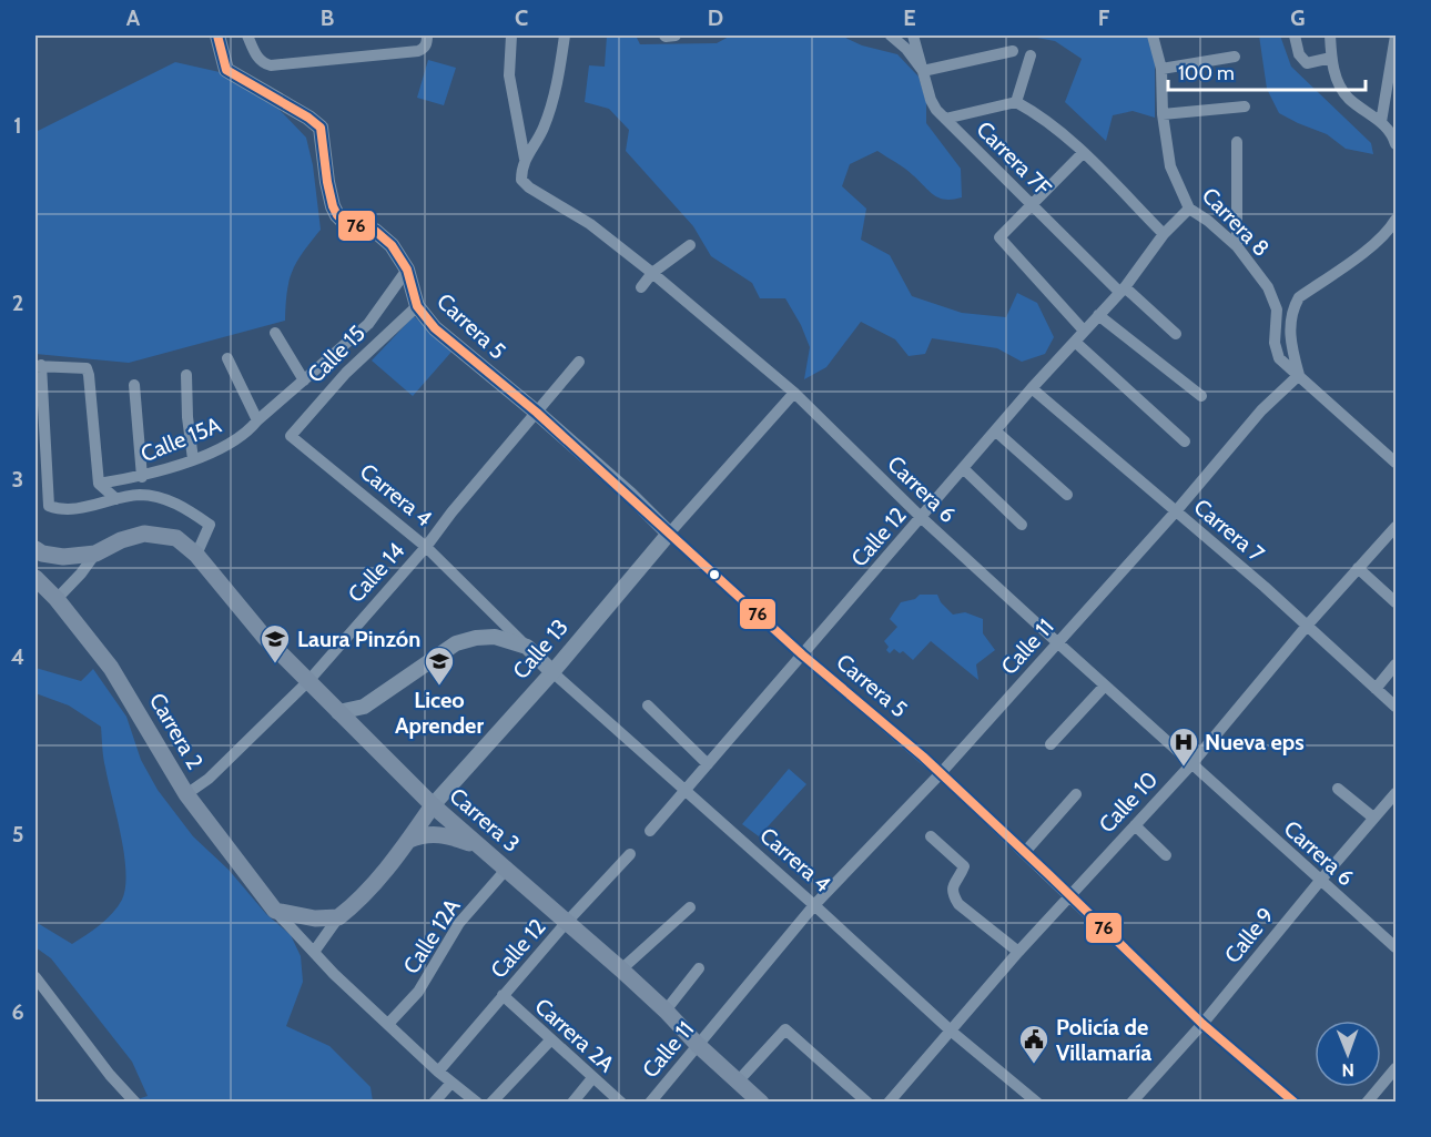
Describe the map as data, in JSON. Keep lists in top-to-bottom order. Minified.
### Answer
{"streets":{"main road":["Calle 13","Carrera 2","Carrera 3"],"street":["Carrera 7F","Carrera 8","Carrera 5","Calle 15","Calle 15A","Carrera 6","Carrera 4","Carrera 7","Calle 12","Calle 14","Calle 11","Calle 10","Calle 9","Calle 12A","Carrera 2A"]},"crossings":[["Carrera 7F","Calle 12"],["Carrera 8","Calle 12"],["Carrera 8","Calle 11"],["Carrera 5","Calle 15"],["Carrera 5","Calle 12"],["Carrera 5","Calle 14"],["Carrera 5","Calle 11"],["Carrera 5","Calle 13"],["Carrera 5","Calle 10"],["Carrera 5","Calle 9"],["Calle 15","Carrera 4"],["Carrera 6","Calle 12"],["Carrera 6","Calle 11"],["Carrera 6","Calle 13"],["Carrera 6","Calle 10"],["Carrera 6","Calle 9"],["Carrera 4","Calle 12"],["Carrera 4","Calle 14"],["Carrera 4","Calle 11"],["Carrera 4","Calle 13"],["Carrera 4","Calle 10"],["Carrera 4","Carrera 3"],["Carrera 7","Calle 12"],["Carrera 7","Calle 11"],["Carrera 7","Calle 10"],["Calle 12","Carrera 2"],["Calle 12","Carrera 3"],["Calle 12","Carrera 2A"],["Calle 14","Carrera 2"],["Calle 14","Carrera 3"],["Calle 11","Carrera 3"],["Calle 13","Carrera 3"],["Carrera 2","Calle 12A"],["Carrera 3","Calle 12A"]],"places":{"school or university":["Laura Pinzón","Liceo Aprender"],"hospital":["Nueva eps"],"public building":["Policía de Villamaría"]},"lines":["transit line 76"],"scale_bar":"100 m","north":"bottom","grid":{"columns":["A","B","C","D","E","F","G"],"rows":["1","2","3","4","5","6"]}}
